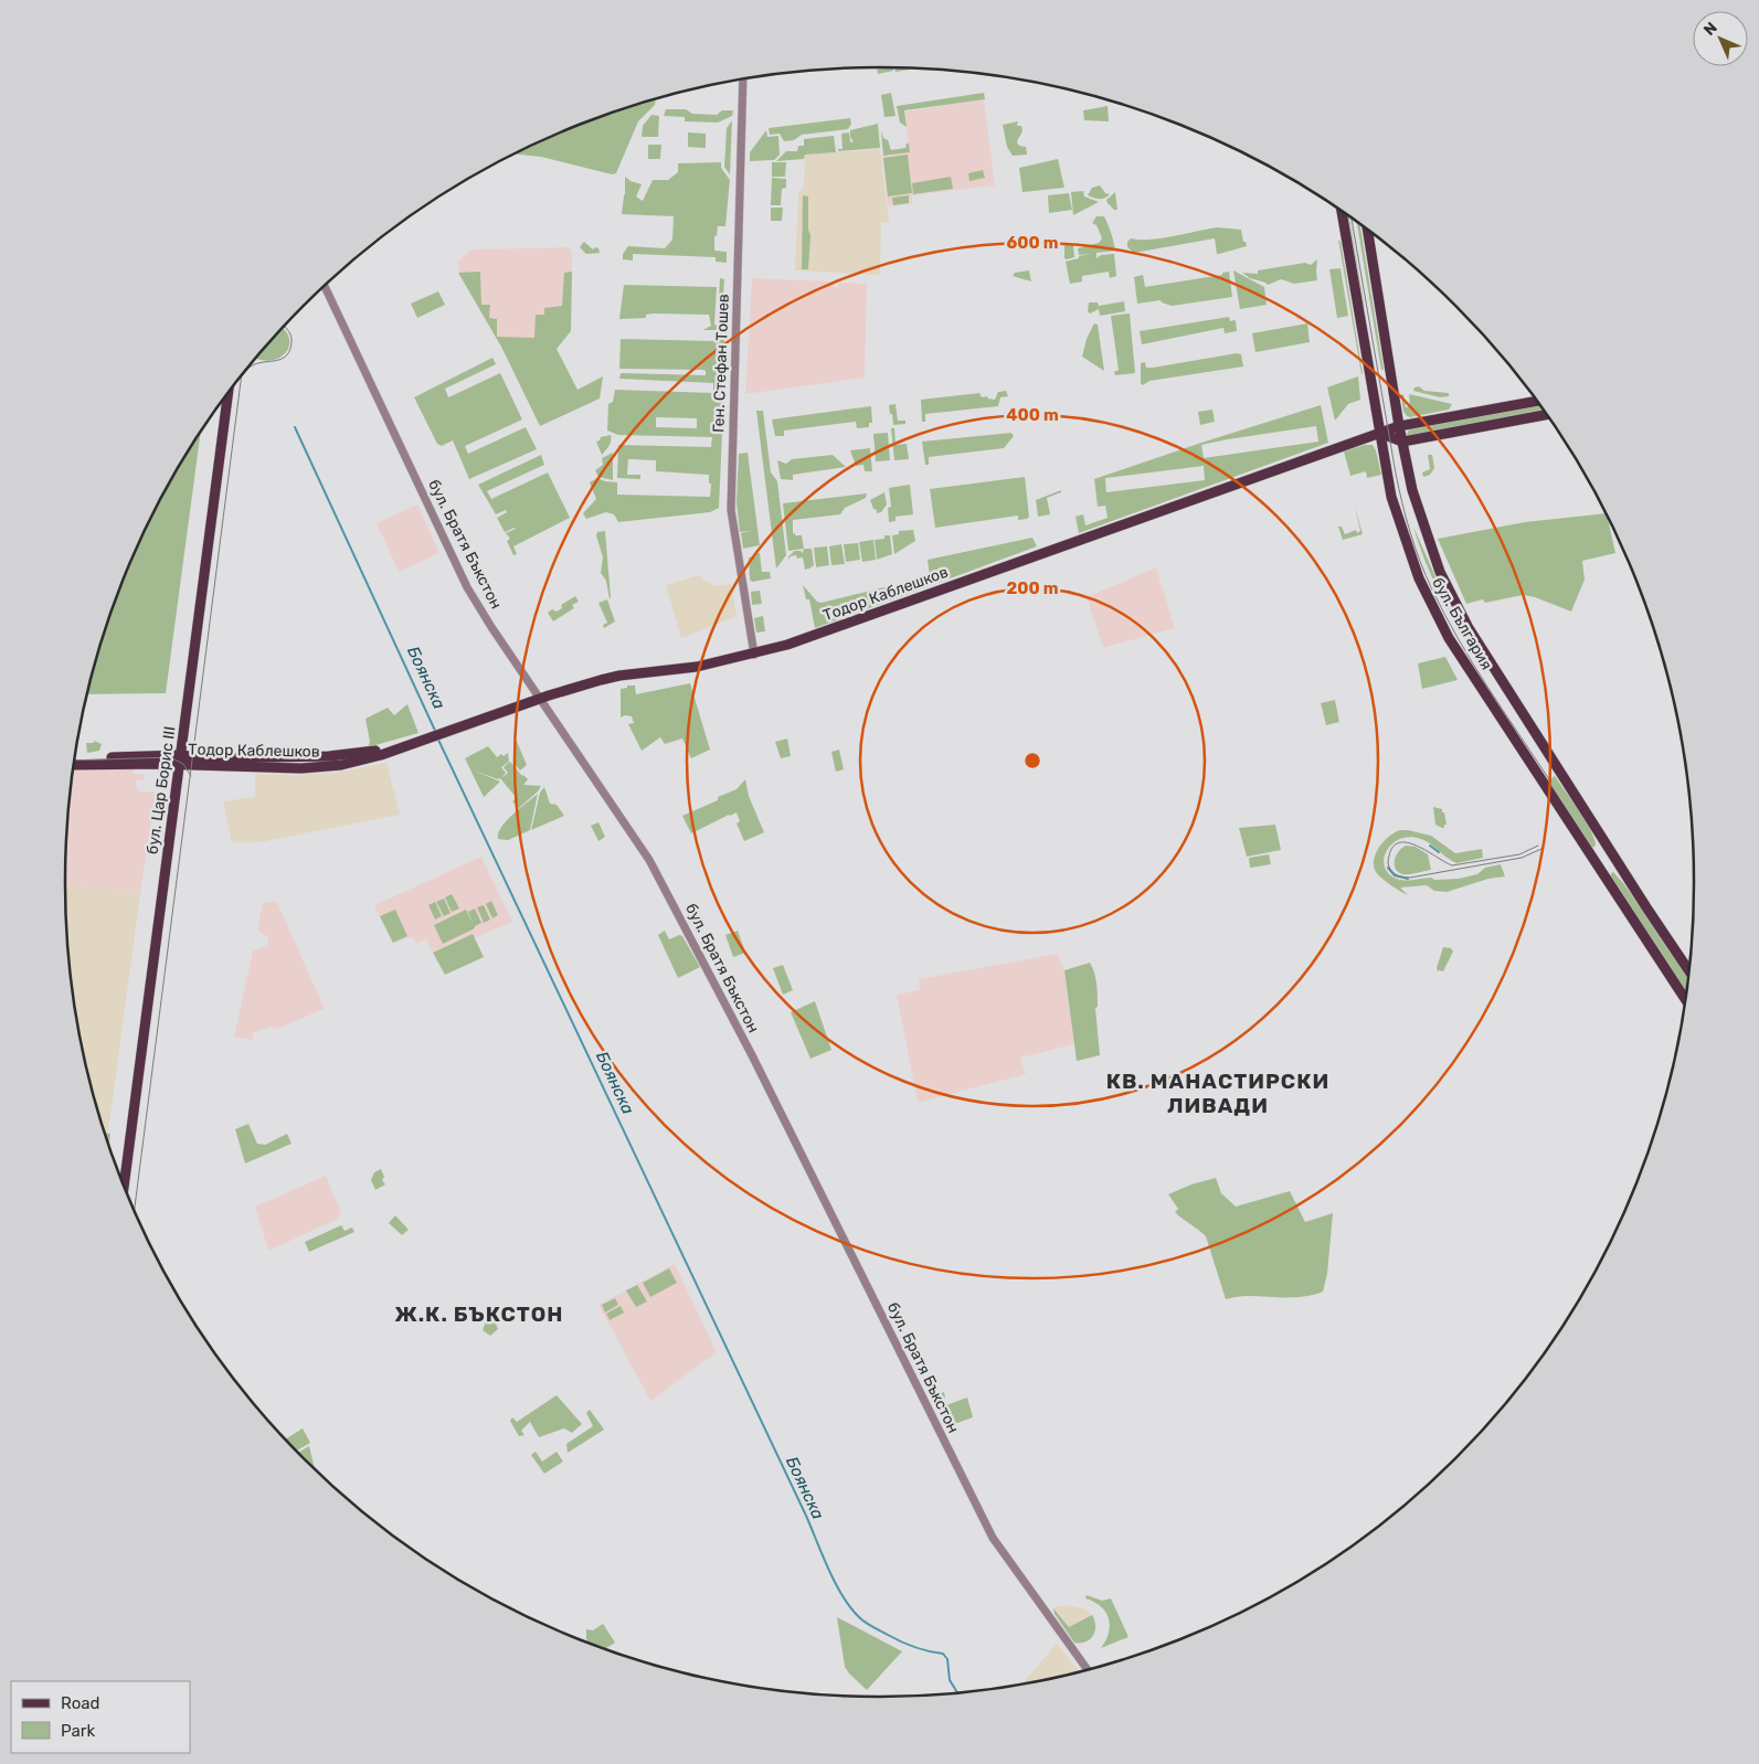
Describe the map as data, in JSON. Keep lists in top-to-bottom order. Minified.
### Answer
{"streets":{"main road":["Тодор Каблешков","бул. България","бул. Цар Борис III"],"street":["Ген. Стефан Тошев","бул. Братя Бъкстон"]},"crossings":[["Ген. Стефан Тошев","Тодор Каблешков"],["бул. Братя Бъкстон","Тодор Каблешков"],["Тодор Каблешков","бул. България"],["Тодор Каблешков","бул. Цар Борис III"]],"districts":["КВ. МАНАСТИРСКИ ЛИВАДИ","Ж.К. БЪКСТОН"],"water":["Боянска"],"legend":["Road","Park"],"north":"top left","rings":["600 m","400 m","200 m"]}
